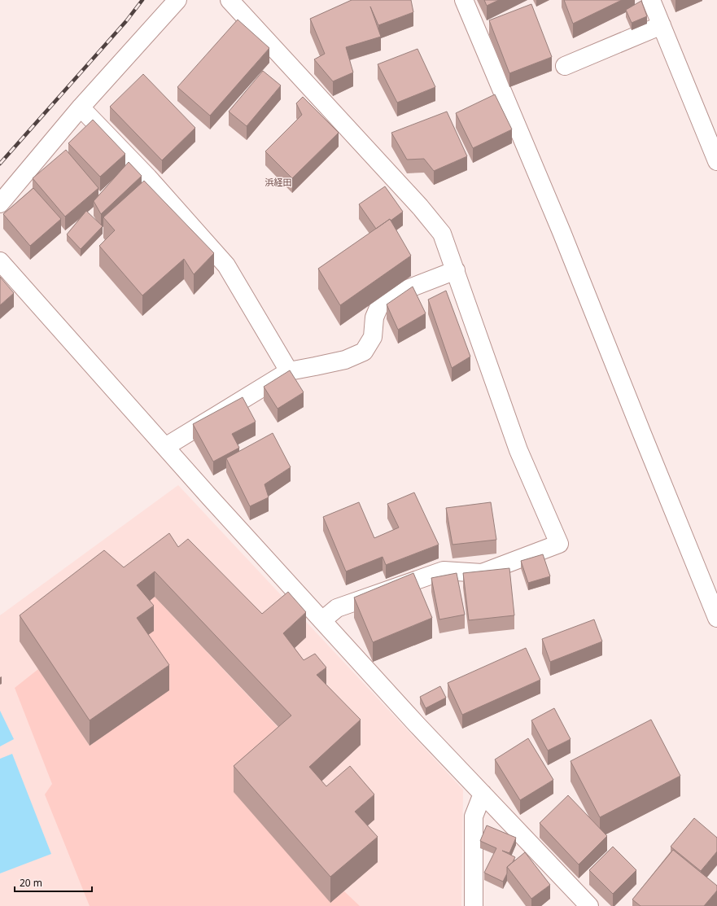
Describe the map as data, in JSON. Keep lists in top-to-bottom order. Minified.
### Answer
{"districts":["浜経田"],"scale_bar":"20 m"}
